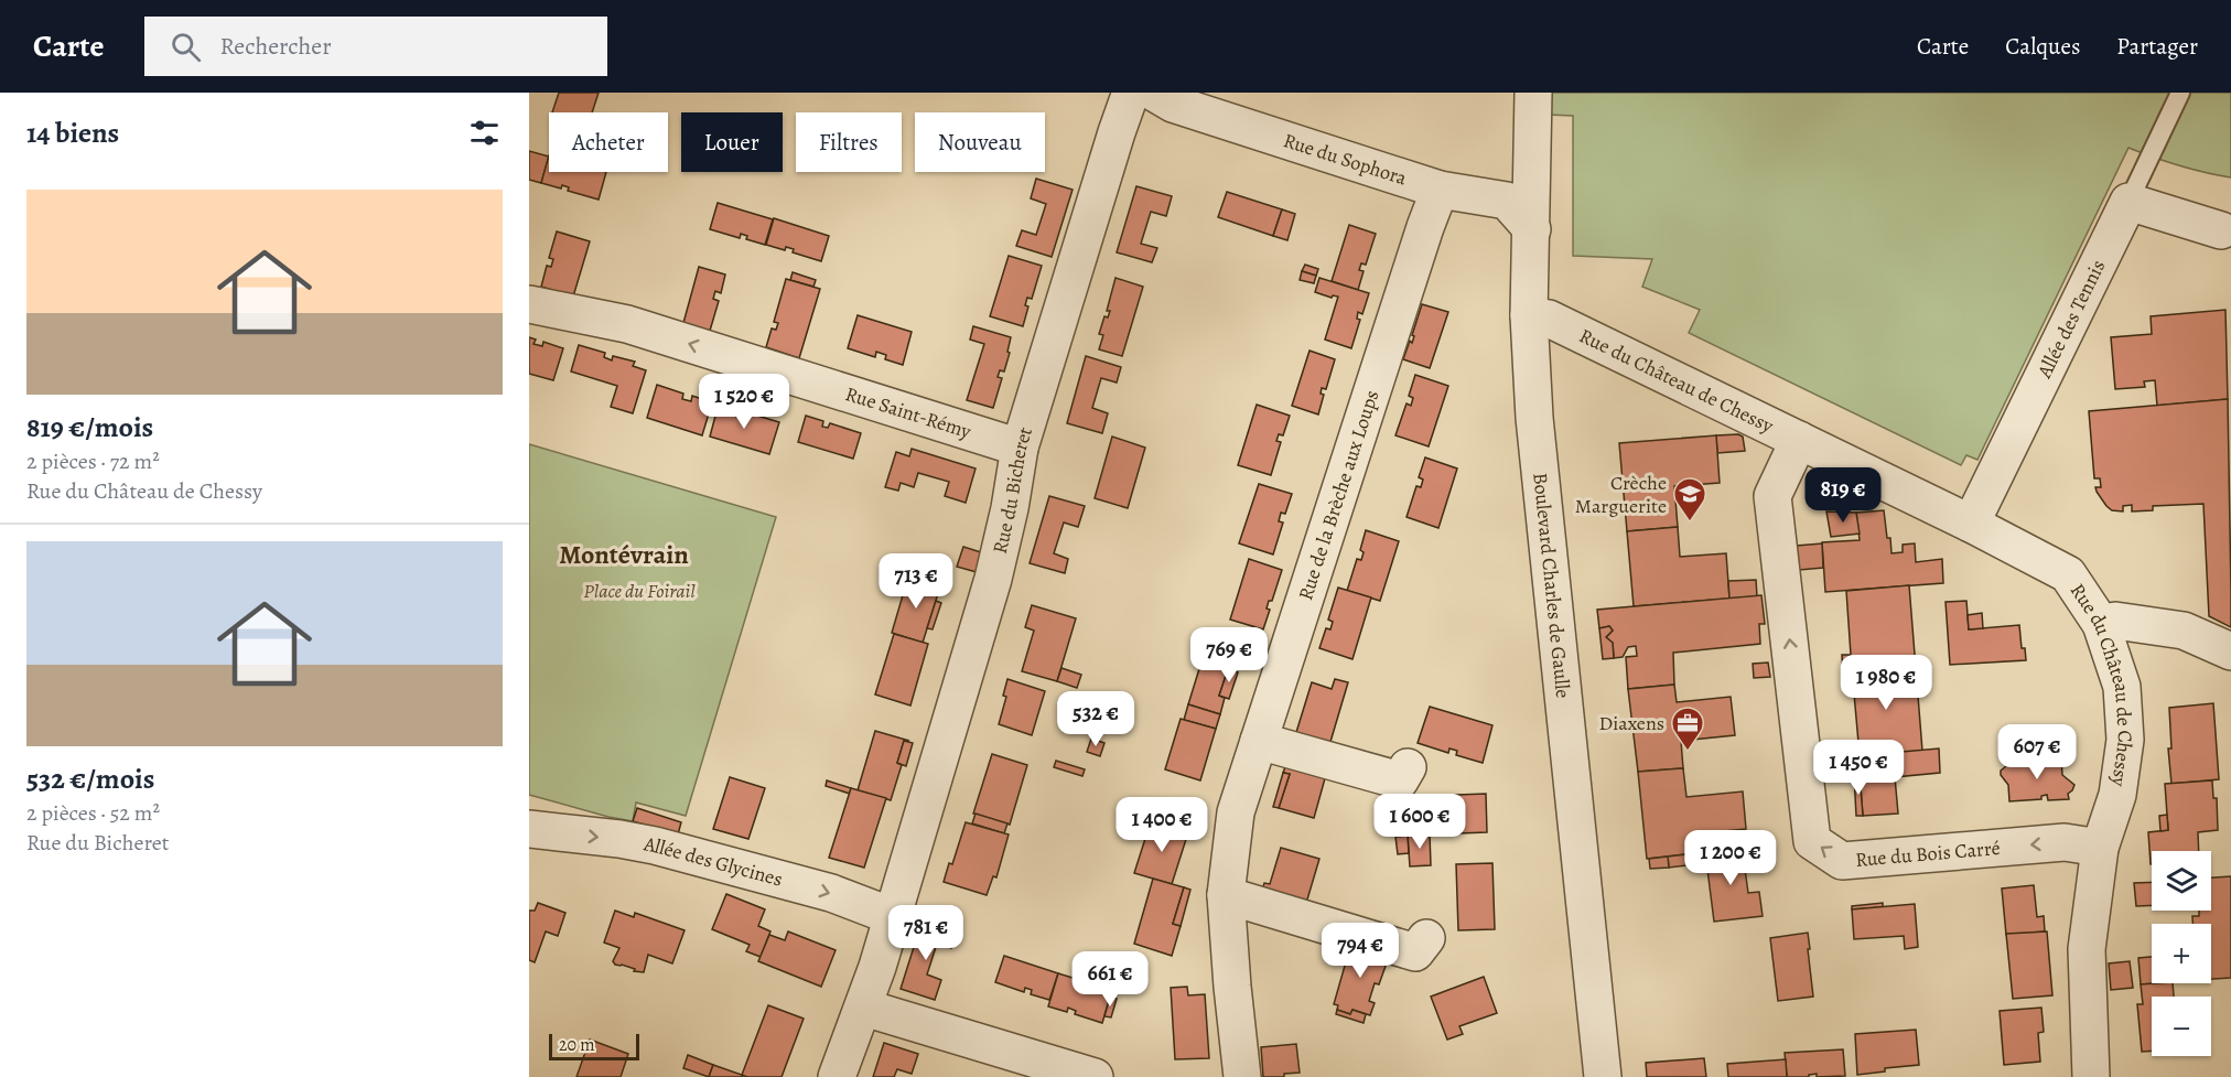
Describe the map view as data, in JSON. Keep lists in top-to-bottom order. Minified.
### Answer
{"streets":{"street":["Rue du Sophora","Allée des Tennis","Rue du Château de Chessy","Rue Saint-Rémy","Rue du Bicheret","Rue de la Brèche aux Loups","Boulevard Charles de Gaulle","Rue du Bois Carré","Allée des Glycines"]},"crossings":[["Rue du Sophora","Rue de la Brèche aux Loups"],["Rue du Sophora","Boulevard Charles de Gaulle"],["Allée des Tennis","Rue du Château de Chessy"],["Rue du Château de Chessy","Boulevard Charles de Gaulle"],["Rue du Château de Chessy","Rue du Bois Carré"],["Rue Saint-Rémy","Rue du Bicheret"],["Rue du Bicheret","Allée des Glycines"]],"one_way":["Rue Saint-Rémy","Allée des Glycines"],"districts":["Montévrain"],"parks":["Place du Foirail"],"places":{"school or university":["Crèche Marguerite"],"office":["Diaxens"]},"scale_bar":"20 m","page":{"header":"Carte","search":"Rechercher","nav":["Carte","Calques","Partager"],"heading":"14 biens","chip":["Acheter","Louer","Filtres","Nouveau"],"list":[{"name":"819 €/mois","note":"2 pièces · 72 m² · Rue du Château de Chessy"},{"name":"532 €/mois","note":"2 pièces · 52 m² · Rue du Bicheret"}],"price":["1 520 €","819 €","713 €","769 €","1 980 €","532 €","607 €","1 450 €","1 600 €","1 400 €","1 200 €","781 €","794 €","661 €"],"map_buttons":["+","−"],"scale":"20 m"}}
